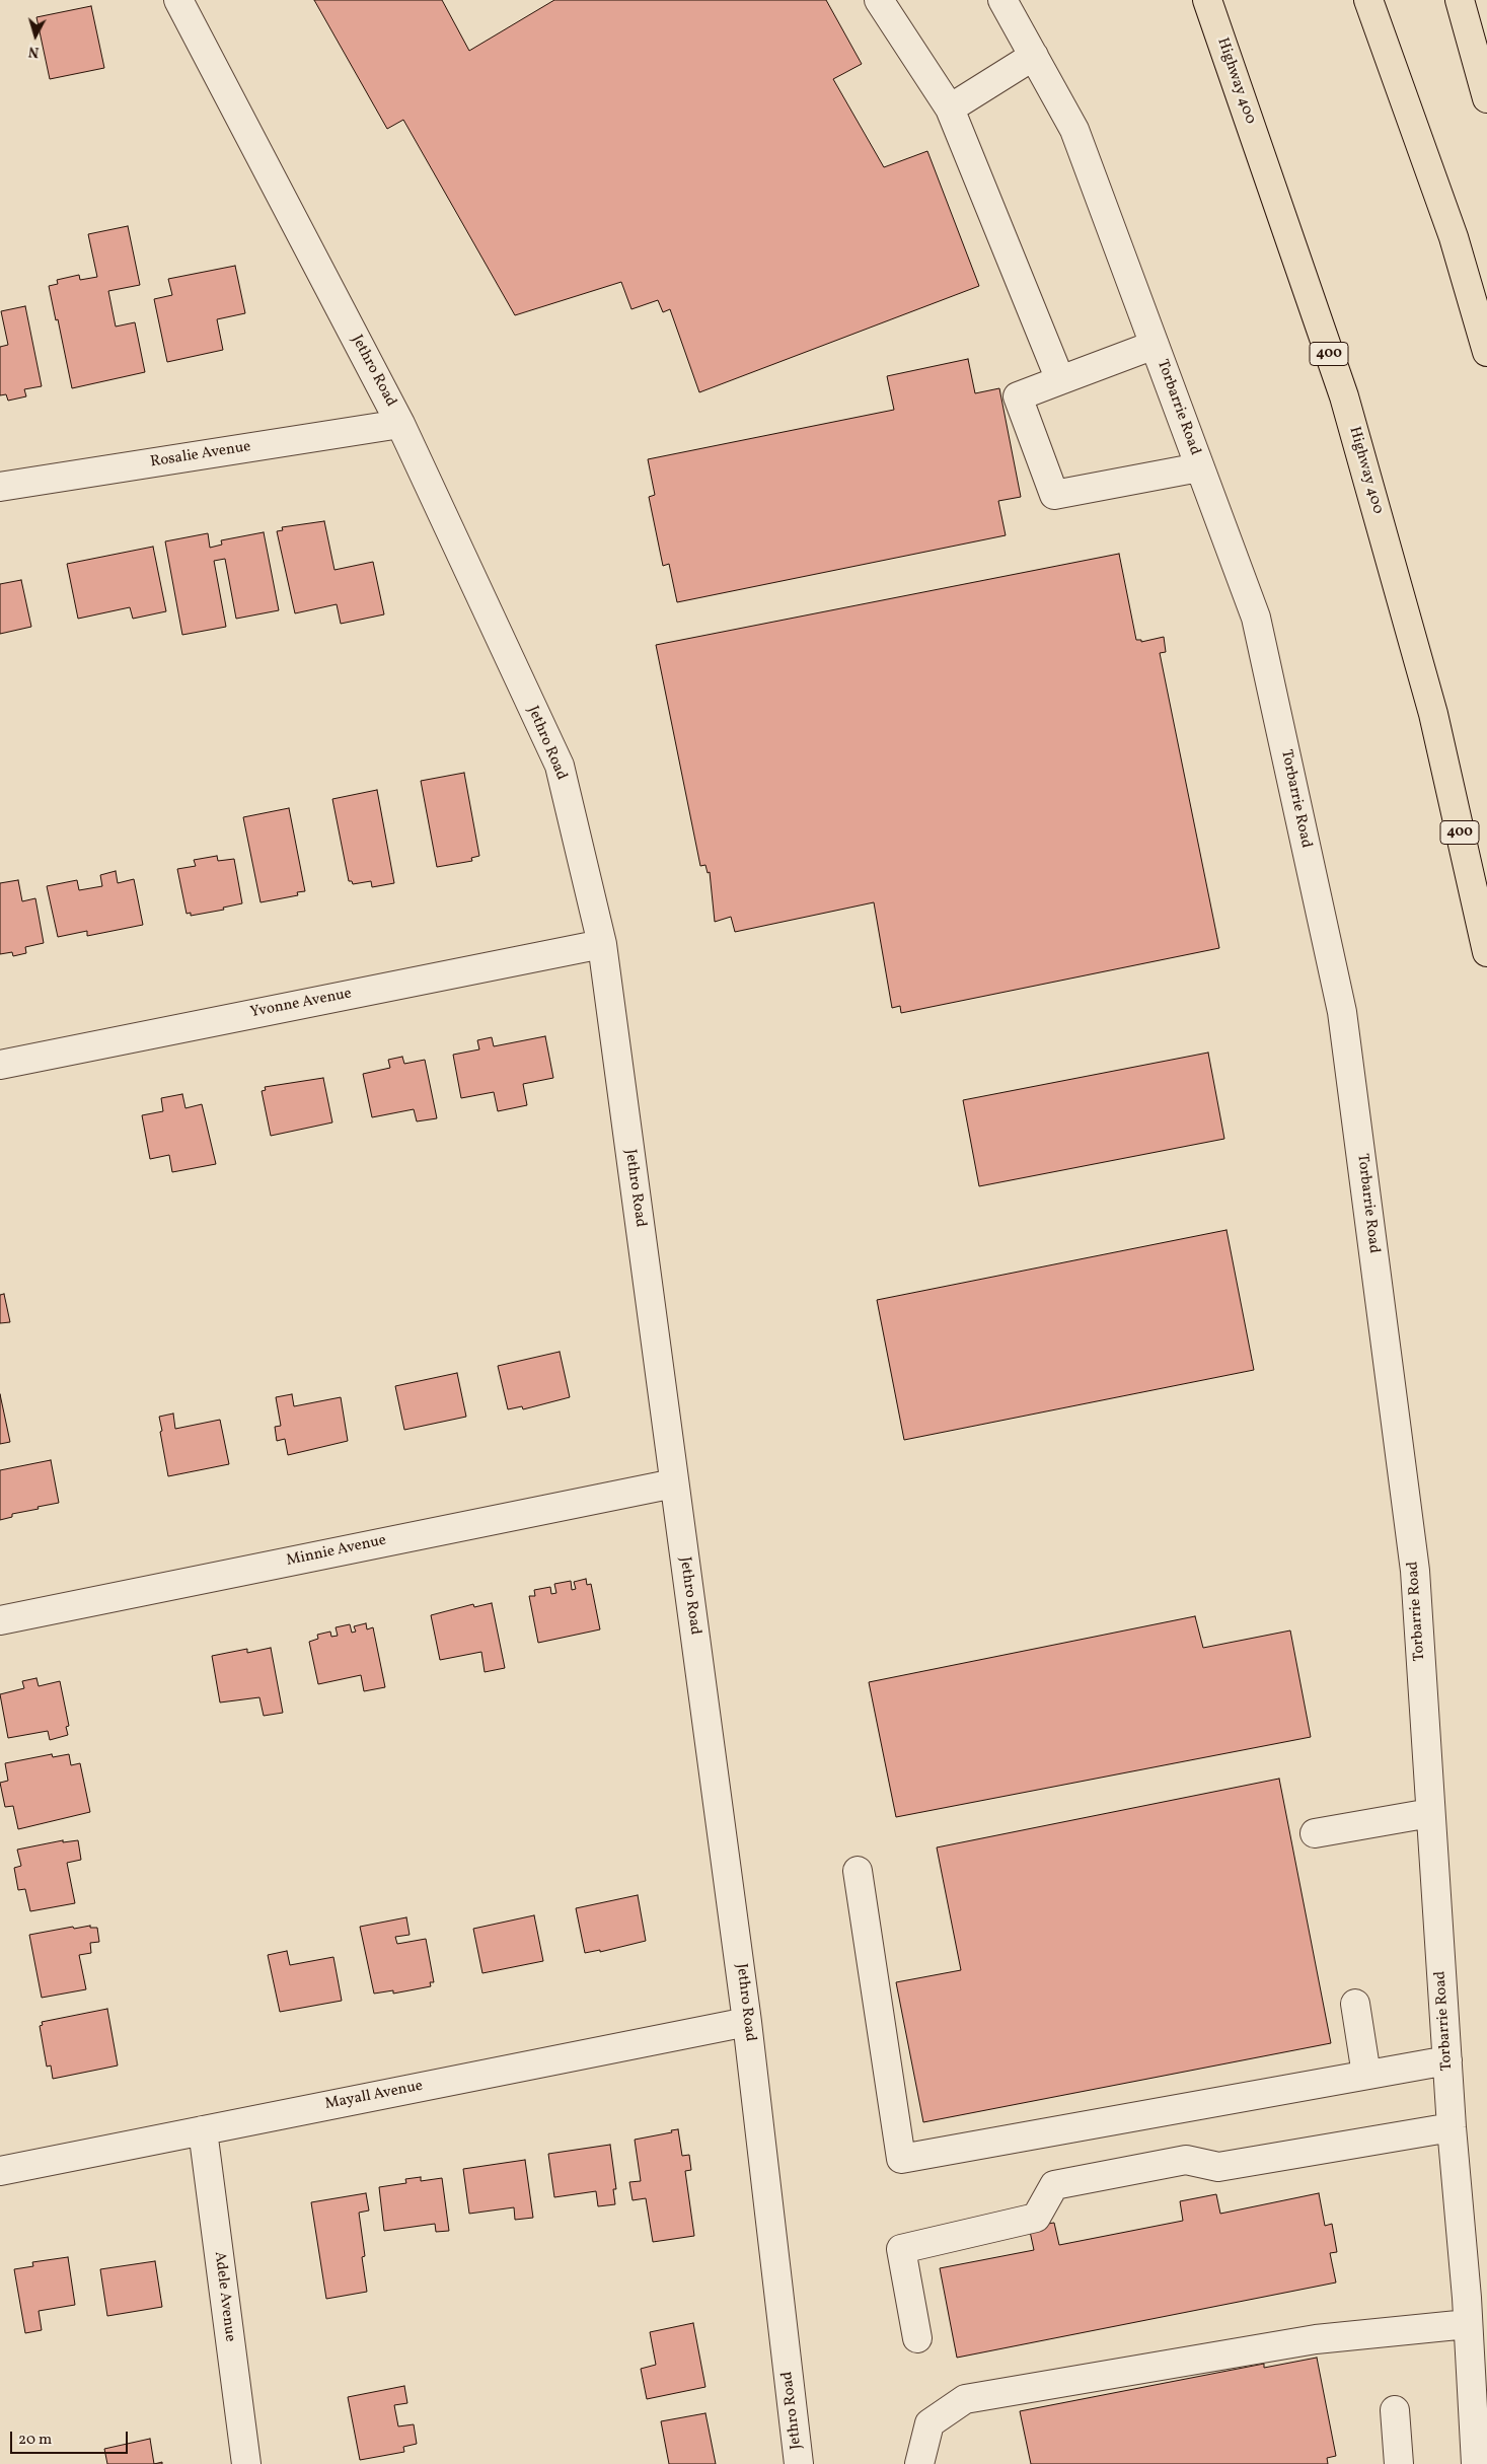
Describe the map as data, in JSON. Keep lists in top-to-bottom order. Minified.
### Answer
{"streets":{"highway":["Highway 400","400"],"street":["Jethro Road","Torbarrie Road","Rosalie Avenue","Yvonne Avenue","Minnie Avenue","Mayall Avenue","Adele Avenue"]},"crossings":[["Jethro Road","Rosalie Avenue"],["Jethro Road","Yvonne Avenue"],["Jethro Road","Minnie Avenue"],["Jethro Road","Mayall Avenue"],["Mayall Avenue","Adele Avenue"]],"scale_bar":"20 m","north":"bottom"}
